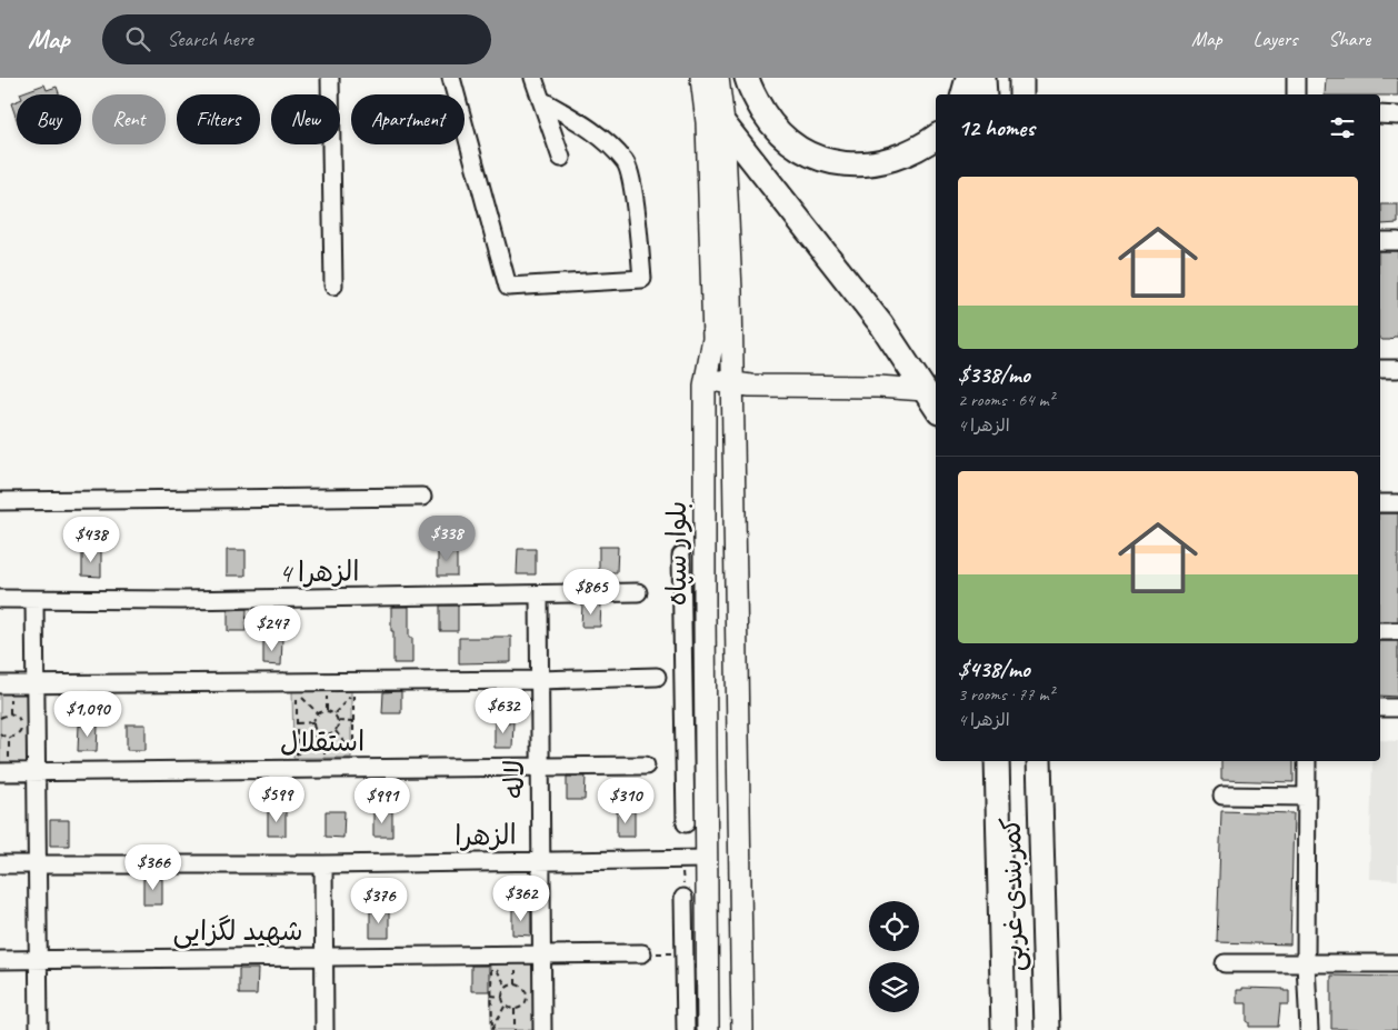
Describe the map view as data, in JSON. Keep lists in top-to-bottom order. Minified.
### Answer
{"streets":{"highway":["کمربندی غربی"],"main road":["بلوار سپاه"],"street":["الزهرا 4","استقلال","لاله","الزهرا","شهید لگزایی"]},"crossings":[["بلوار سپاه","الزهرا"],["الزهرا 4","لاله"],["استقلال","لاله"],["لاله","الزهرا"],["لاله","شهید لگزایی"]],"page":{"header":"Map","search":"Search here","nav":["Map","Layers","Share"],"chip":["Buy","Rent","Filters","New","Apartment"],"heading":"12 homes","list":[{"name":"$338/mo","note":"2 rooms · 64 m² · الزهرا 4"},{"name":"$438/mo","note":"3 rooms · 77 m² · الزهرا 4"}],"price":["$338","$438","$865","$247","$632","$1,090","$599","$991","$310","$366","$362","$376"]}}
